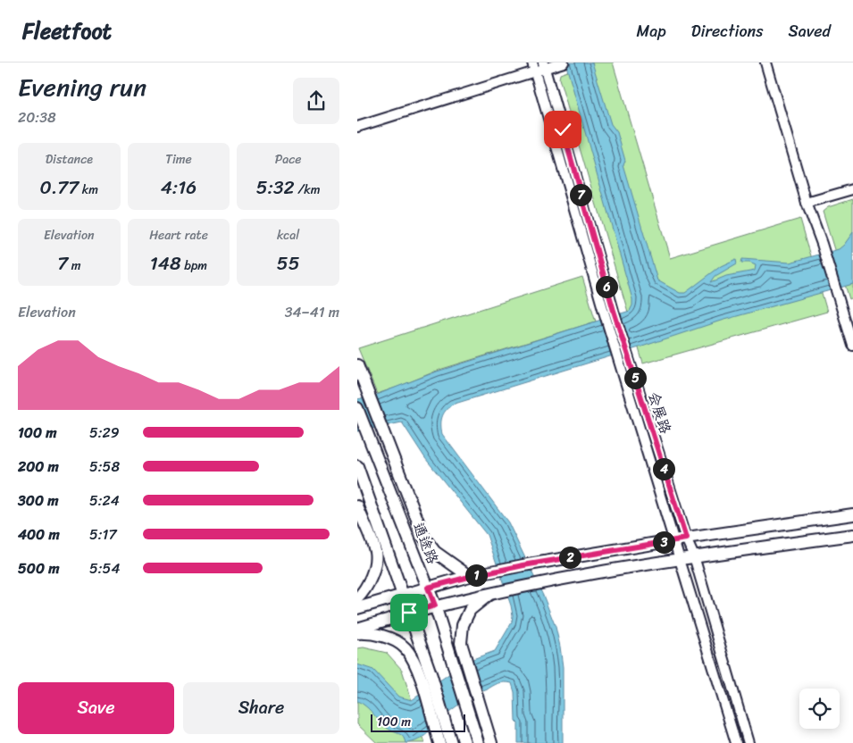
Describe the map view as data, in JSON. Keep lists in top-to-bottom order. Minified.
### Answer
{"streets":{"main road":["通途路"],"street":["会展路"]},"scale_bar":"100 m","page":{"header":"Fleetfoot","nav":["Map","Directions","Saved"],"heading":["Evening run","20:38"],"stats":[["Distance","0.77 km"],["Time","4:16"],["Pace","5:32 /km"],["Elevation","7 m"],["Heart rate","148 bpm"],["kcal","55"]],"pins":["7","6","5","4","3","2","1"],"chart":["Elevation","34–41 m"],"list":[{"name":"100 m","note":"5:29"},{"name":"200 m","note":"5:58"},{"name":"300 m","note":"5:24"},{"name":"400 m","note":"5:17"},{"name":"500 m","note":"5:54"}],"buttons":["Save","Share"],"scale":"100 m"}}
